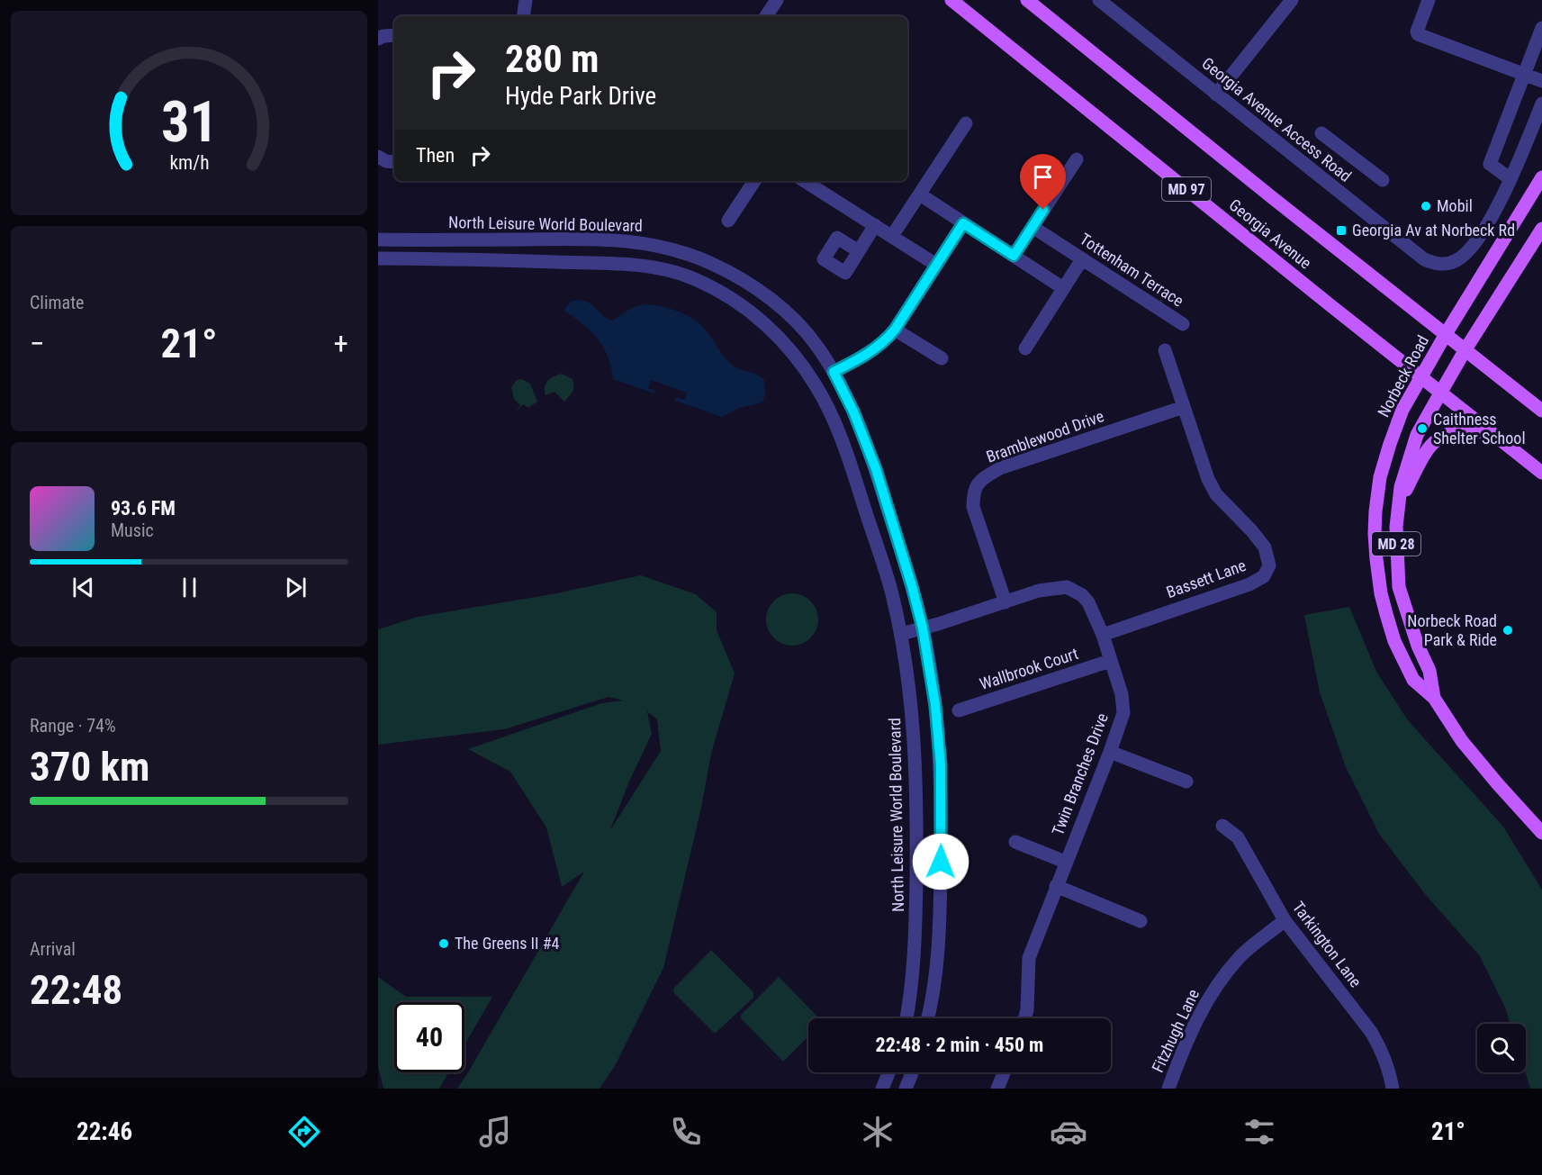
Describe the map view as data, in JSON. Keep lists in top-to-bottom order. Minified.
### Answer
{"streets":{"main road":["MD 97","Georgia Avenue","Norbeck Road","MD 28"],"street":["Georgia Avenue Access Road","North Leisure World Boulevard","Tottenham Terrace","Bramblewood Drive","Bassett Lane","Wallbrook Court","Twin Branches Drive","Tarkington Lane","Fitzhugh Lane"]},"crossings":[["North Leisure World Boulevard","Twin Branches Drive"],["Georgia Avenue","Norbeck Road"],["Bramblewood Drive","Bassett Lane"],["Bramblewood Drive","Twin Branches Drive"],["Bassett Lane","Twin Branches Drive"],["Wallbrook Court","Twin Branches Drive"],["Tarkington Lane","Fitzhugh Lane"]],"places":{"other":["Mobil","Caithness Shelter School","Norbeck Road Park & Ride","The Greens II #4"],"transit":["Georgia Av at Norbeck Rd"]},"page":{"turn":["280 m","Hyde Park Drive"],"then":"Then","tile":["Climate",["Range · 74%","370 km"],["Arrival","22:48"]],"heat":["−","21°","+"],"song":["93.6 FM","Music"],"limit":"40","trip":"22:48 · 2 min · 450 m","tabs":["22:46","21°"],"gauge":["31","km/h"]}}
